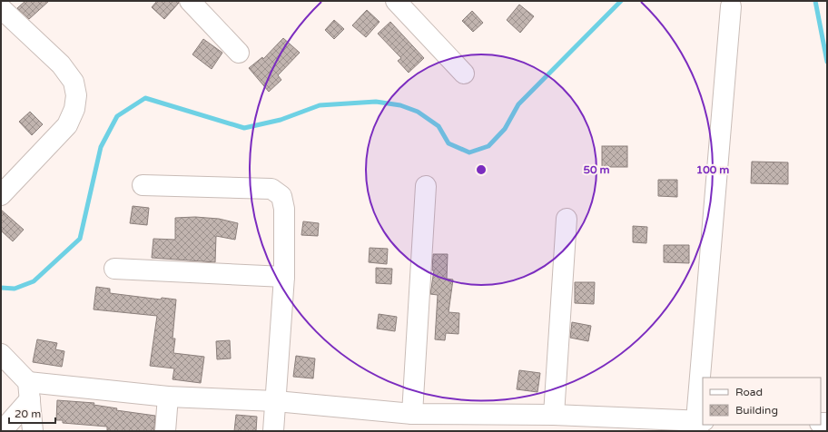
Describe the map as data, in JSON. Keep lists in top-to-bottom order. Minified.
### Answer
{"legend":["Road","Building"],"scale_bar":"20 m","rings":["50 m","100 m"]}
